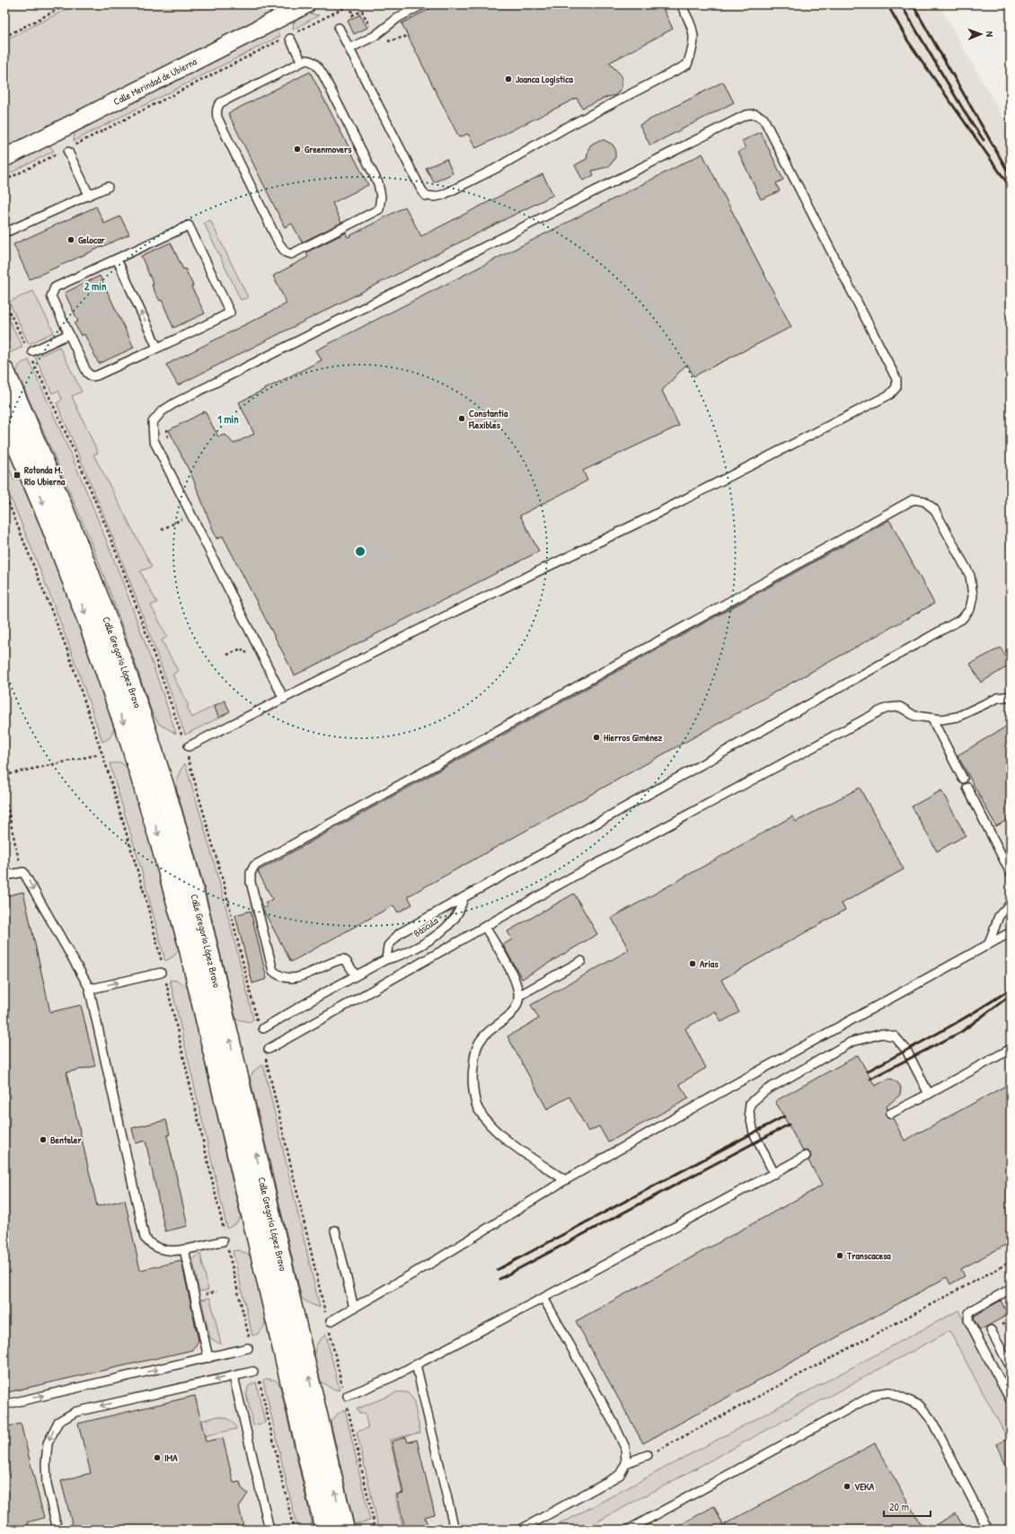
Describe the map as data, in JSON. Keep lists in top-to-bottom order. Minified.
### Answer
{"streets":{"main road":["Calle Gregorio López Bravo"],"street":["Calle Merindad de Ubierna"],"lane":["Báscula"]},"places":{"other":["Joanca Logística","Greenmovers","Gelocar","Constantia Flexibles","Hierros Giménez","Arias","Benteler","Transcacesa","IMA","VEKA"],"transit":["Rotonda M. Río Ubierna"]},"scale_bar":"20 m","north":"right","rings":["2 min","1 min"]}
